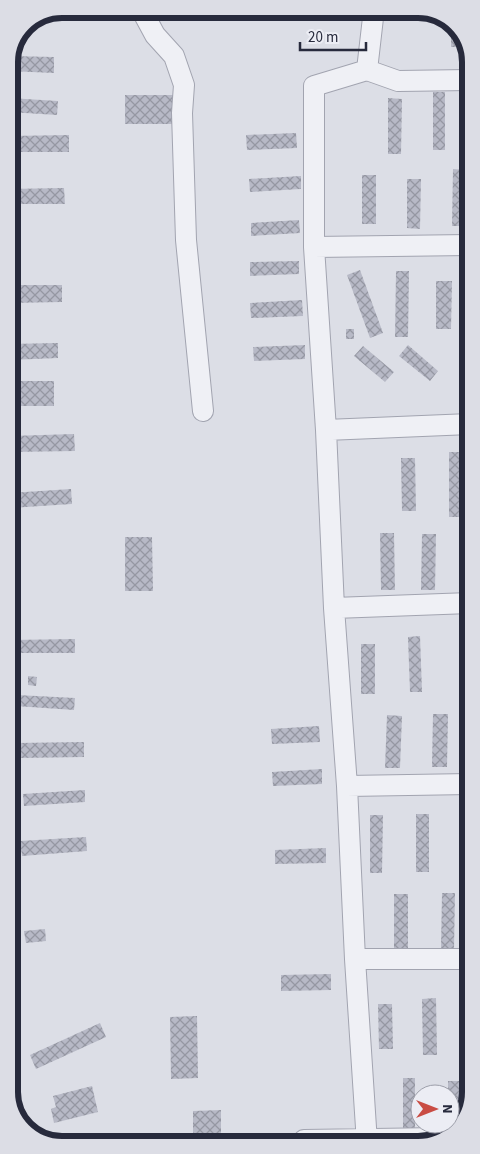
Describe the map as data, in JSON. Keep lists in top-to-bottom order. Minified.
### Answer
{"scale_bar":"20 m","north":"right"}
